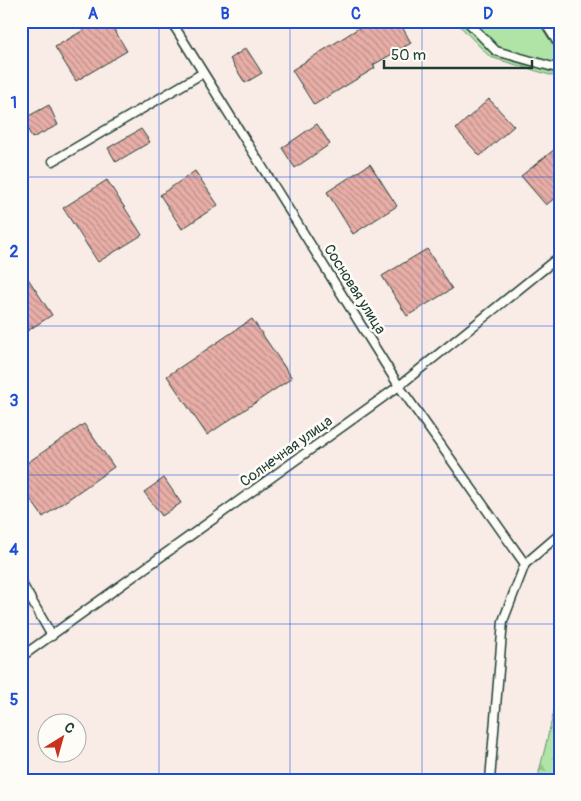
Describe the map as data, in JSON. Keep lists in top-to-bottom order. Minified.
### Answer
{"streets":{"lane":["Сосновая улица","Солнечная улица"]},"crossings":[["Сосновая улица","Солнечная улица"]],"scale_bar":"50 m","north":"top right","grid":{"columns":["A","B","C","D"],"rows":["1","2","3","4","5"]}}
